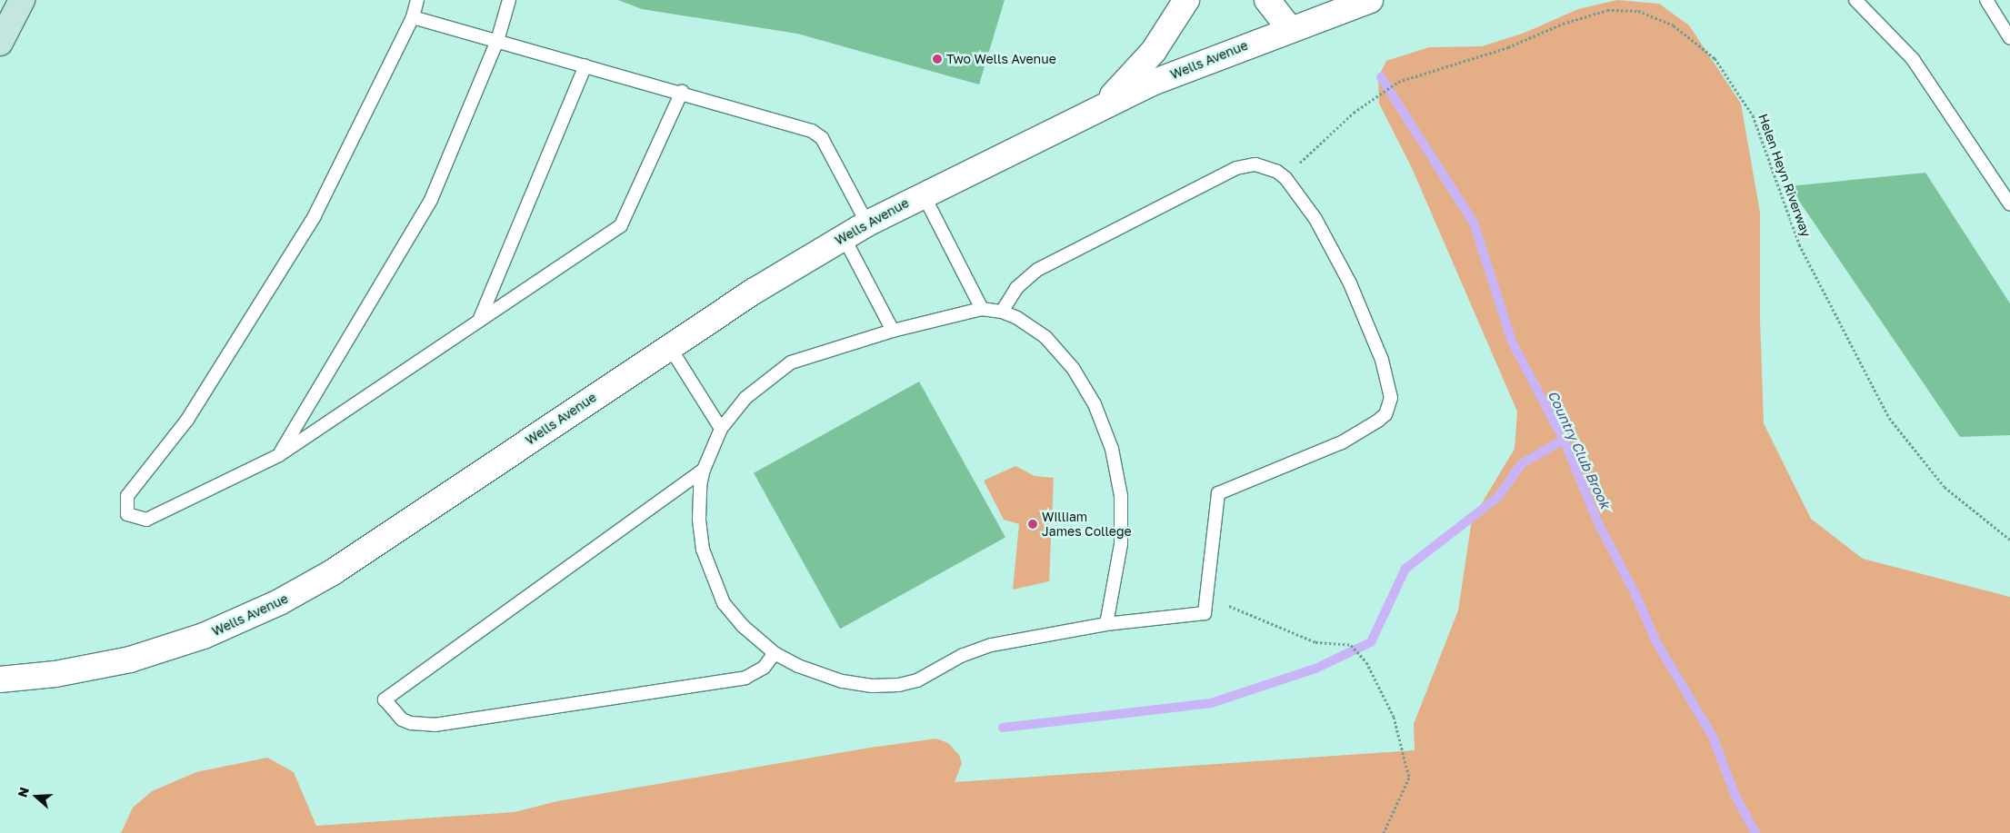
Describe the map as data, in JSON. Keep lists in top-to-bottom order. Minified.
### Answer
{"streets":{"street":["Wells Avenue"],"path":["Helen Heyn Riverway"]},"water":["Country Club Brook"],"places":["Two Wells Avenue","William James College"],"north":"left"}
